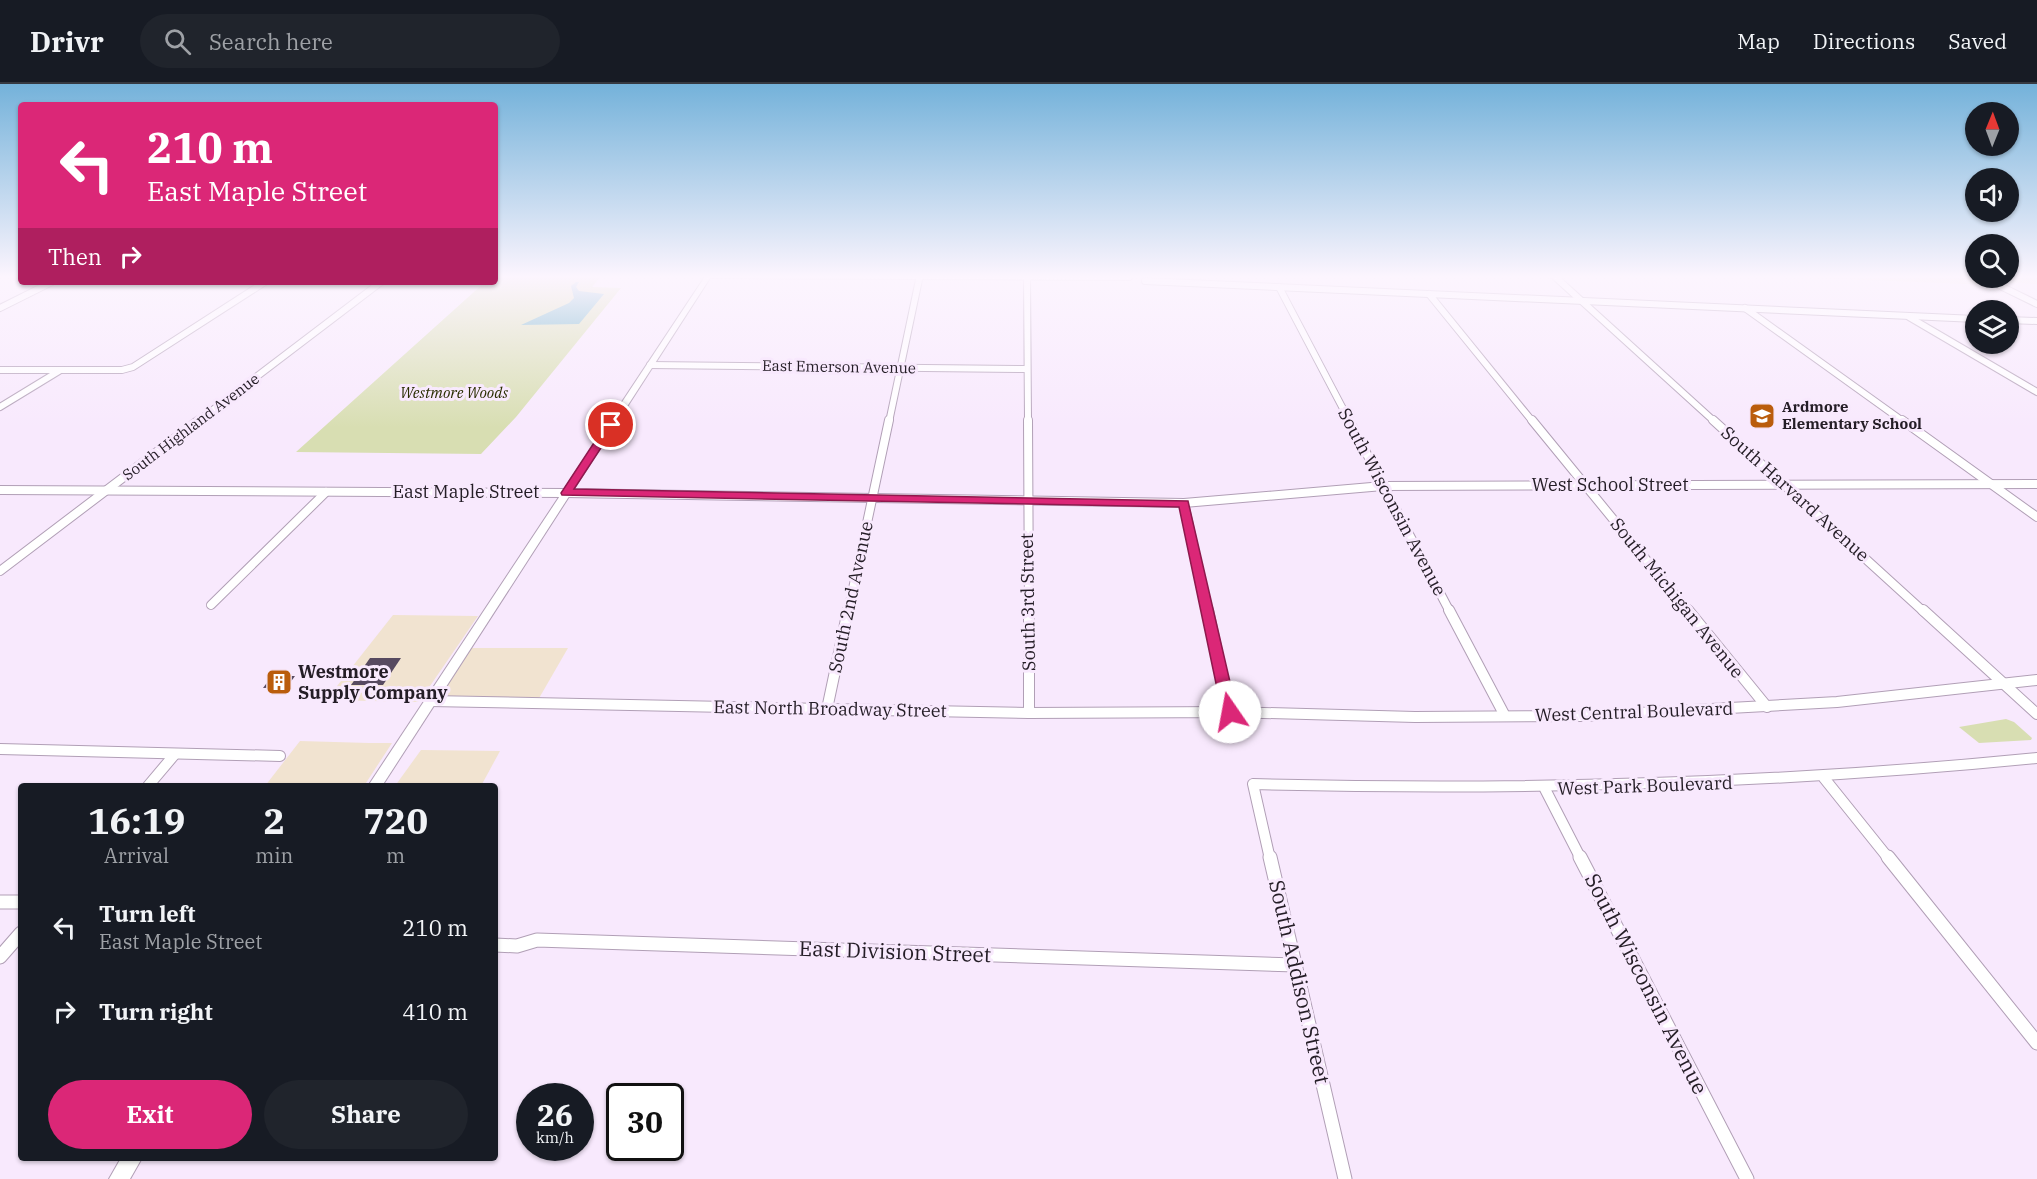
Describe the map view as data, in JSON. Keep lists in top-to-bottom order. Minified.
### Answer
{"streets":{"street":["East Emerson Avenue","South Highland Avenue","West School Street","East Maple Street","South Harvard Avenue","South Wisconsin Avenue","South 2nd Avenue","South Michigan Avenue","South 3rd Street","East North Broadway Street","West Central Boulevard","West Park Boulevard","East Division Street","South Addison Street"]},"crossings":[["East Emerson Avenue","South 2nd Avenue"],["East Emerson Avenue","South 3rd Street"],["South Highland Avenue","East Maple Street"],["West School Street","East Maple Street"],["West School Street","South Harvard Avenue"],["West School Street","South Wisconsin Avenue"],["West School Street","South Michigan Avenue"],["East Maple Street","South 2nd Avenue"],["East Maple Street","South 3rd Street"],["South Harvard Avenue","West Central Boulevard"],["South Wisconsin Avenue","West Central Boulevard"],["South Wisconsin Avenue","West Park Boulevard"],["South 2nd Avenue","East North Broadway Street"],["South Michigan Avenue","West Central Boulevard"],["South 3rd Street","East North Broadway Street"],["East North Broadway Street","West Central Boulevard"],["West Park Boulevard","South Addison Street"],["East Division Street","South Addison Street"]],"parks":["Westmore Woods"],"places":{"school or university":["Ardmore Elementary School"],"building":["Westmore Supply Company"]},"north":"top","page":{"header":"Drivr","search":"Search here","nav":["Map","Directions","Saved"],"turn":["210 m","East Maple Street"],"then":"Then","eta":["16:19","Arrival","2","min","720","m"],"list":[{"name":"Turn left","note":"East Maple Street","value":"210 m"},{"name":"Turn right","value":"410 m"}],"buttons":["Exit","Share"],"speed":"26 km/h","limit":"30"}}
